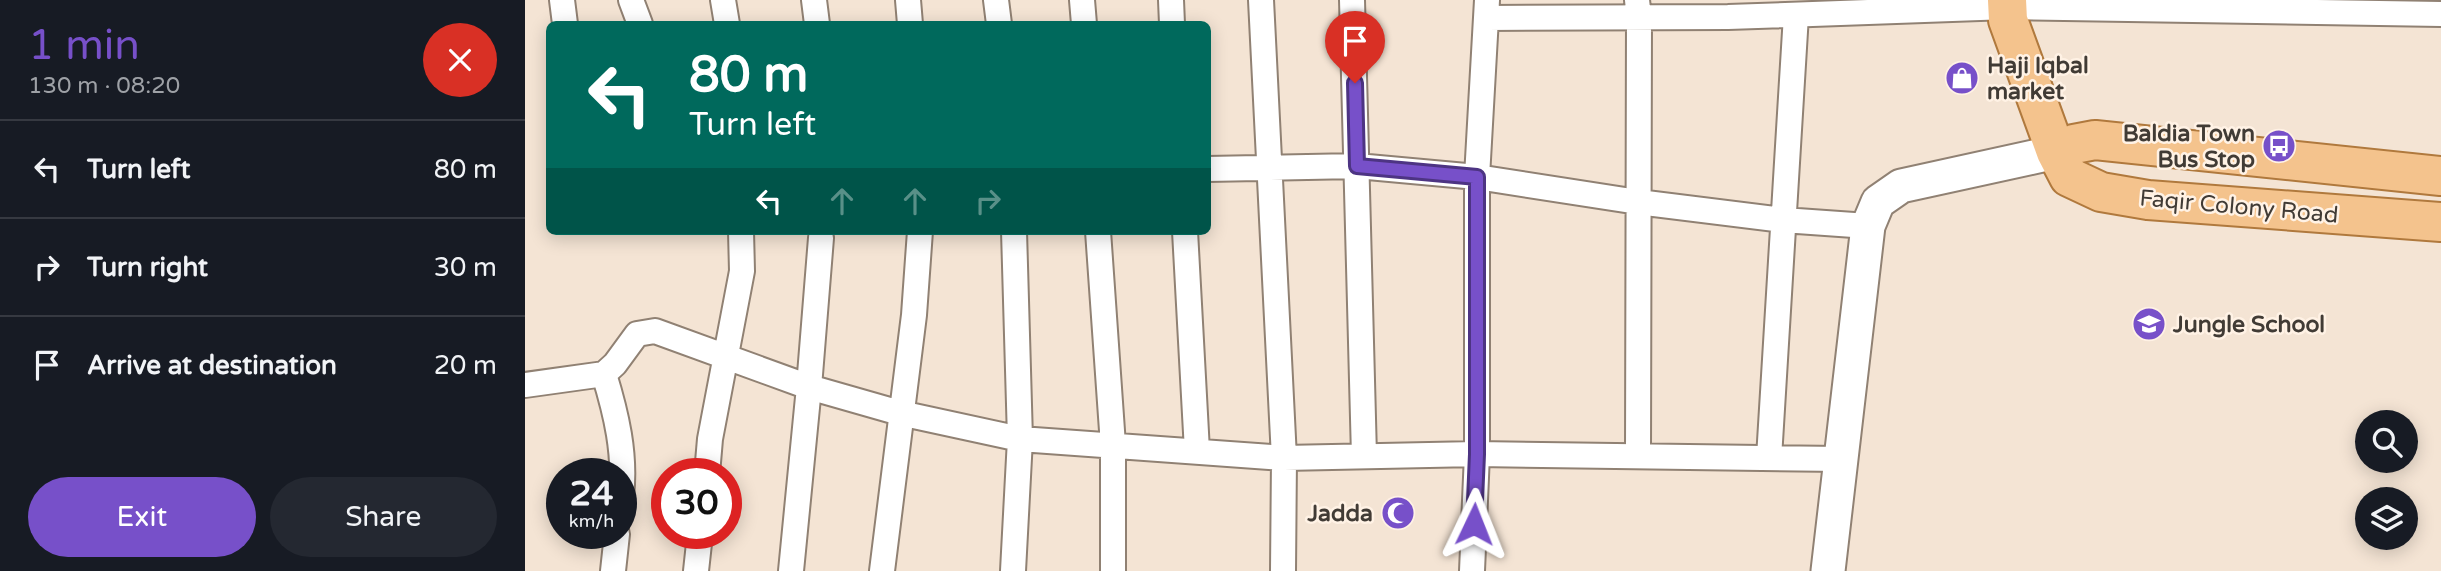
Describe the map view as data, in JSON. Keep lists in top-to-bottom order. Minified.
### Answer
{"streets":{"main road":["Faqir Colony Road"]},"places":{"shop":["Haji Iqbal market"],"bus stop":["Baldia Town Bus Stop"],"school or university":["Jungle School"],"mosque":["Jadda"]},"page":{"heading":["1 min","130 m · 08:20"],"turn":["80 m","Turn left"],"list":[{"name":"Turn left","value":"80 m"},{"name":"Turn right","value":"30 m"},{"name":"Arrive at destination","value":"20 m"}],"speed":"24 km/h","limit":"30","buttons":["Exit","Share"]}}
